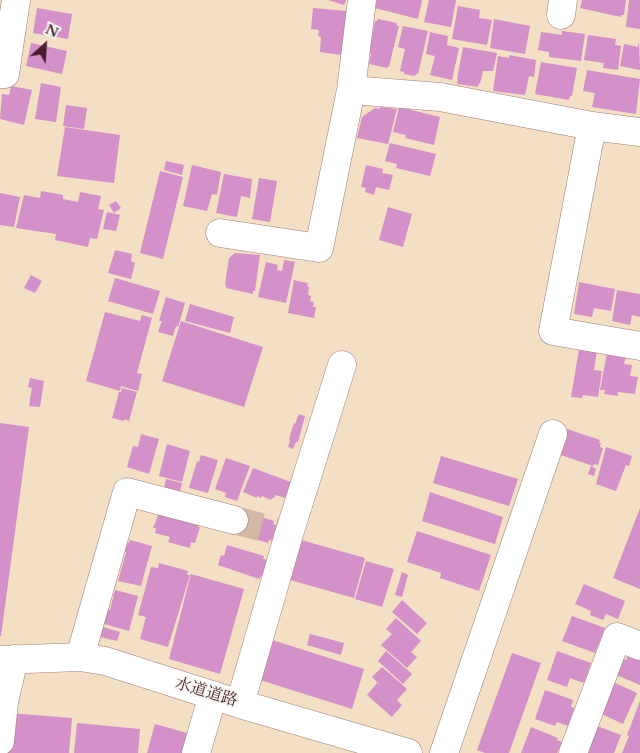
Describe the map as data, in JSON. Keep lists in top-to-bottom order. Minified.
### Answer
{"streets":{"street":["水道道路"]},"north":"top right"}
